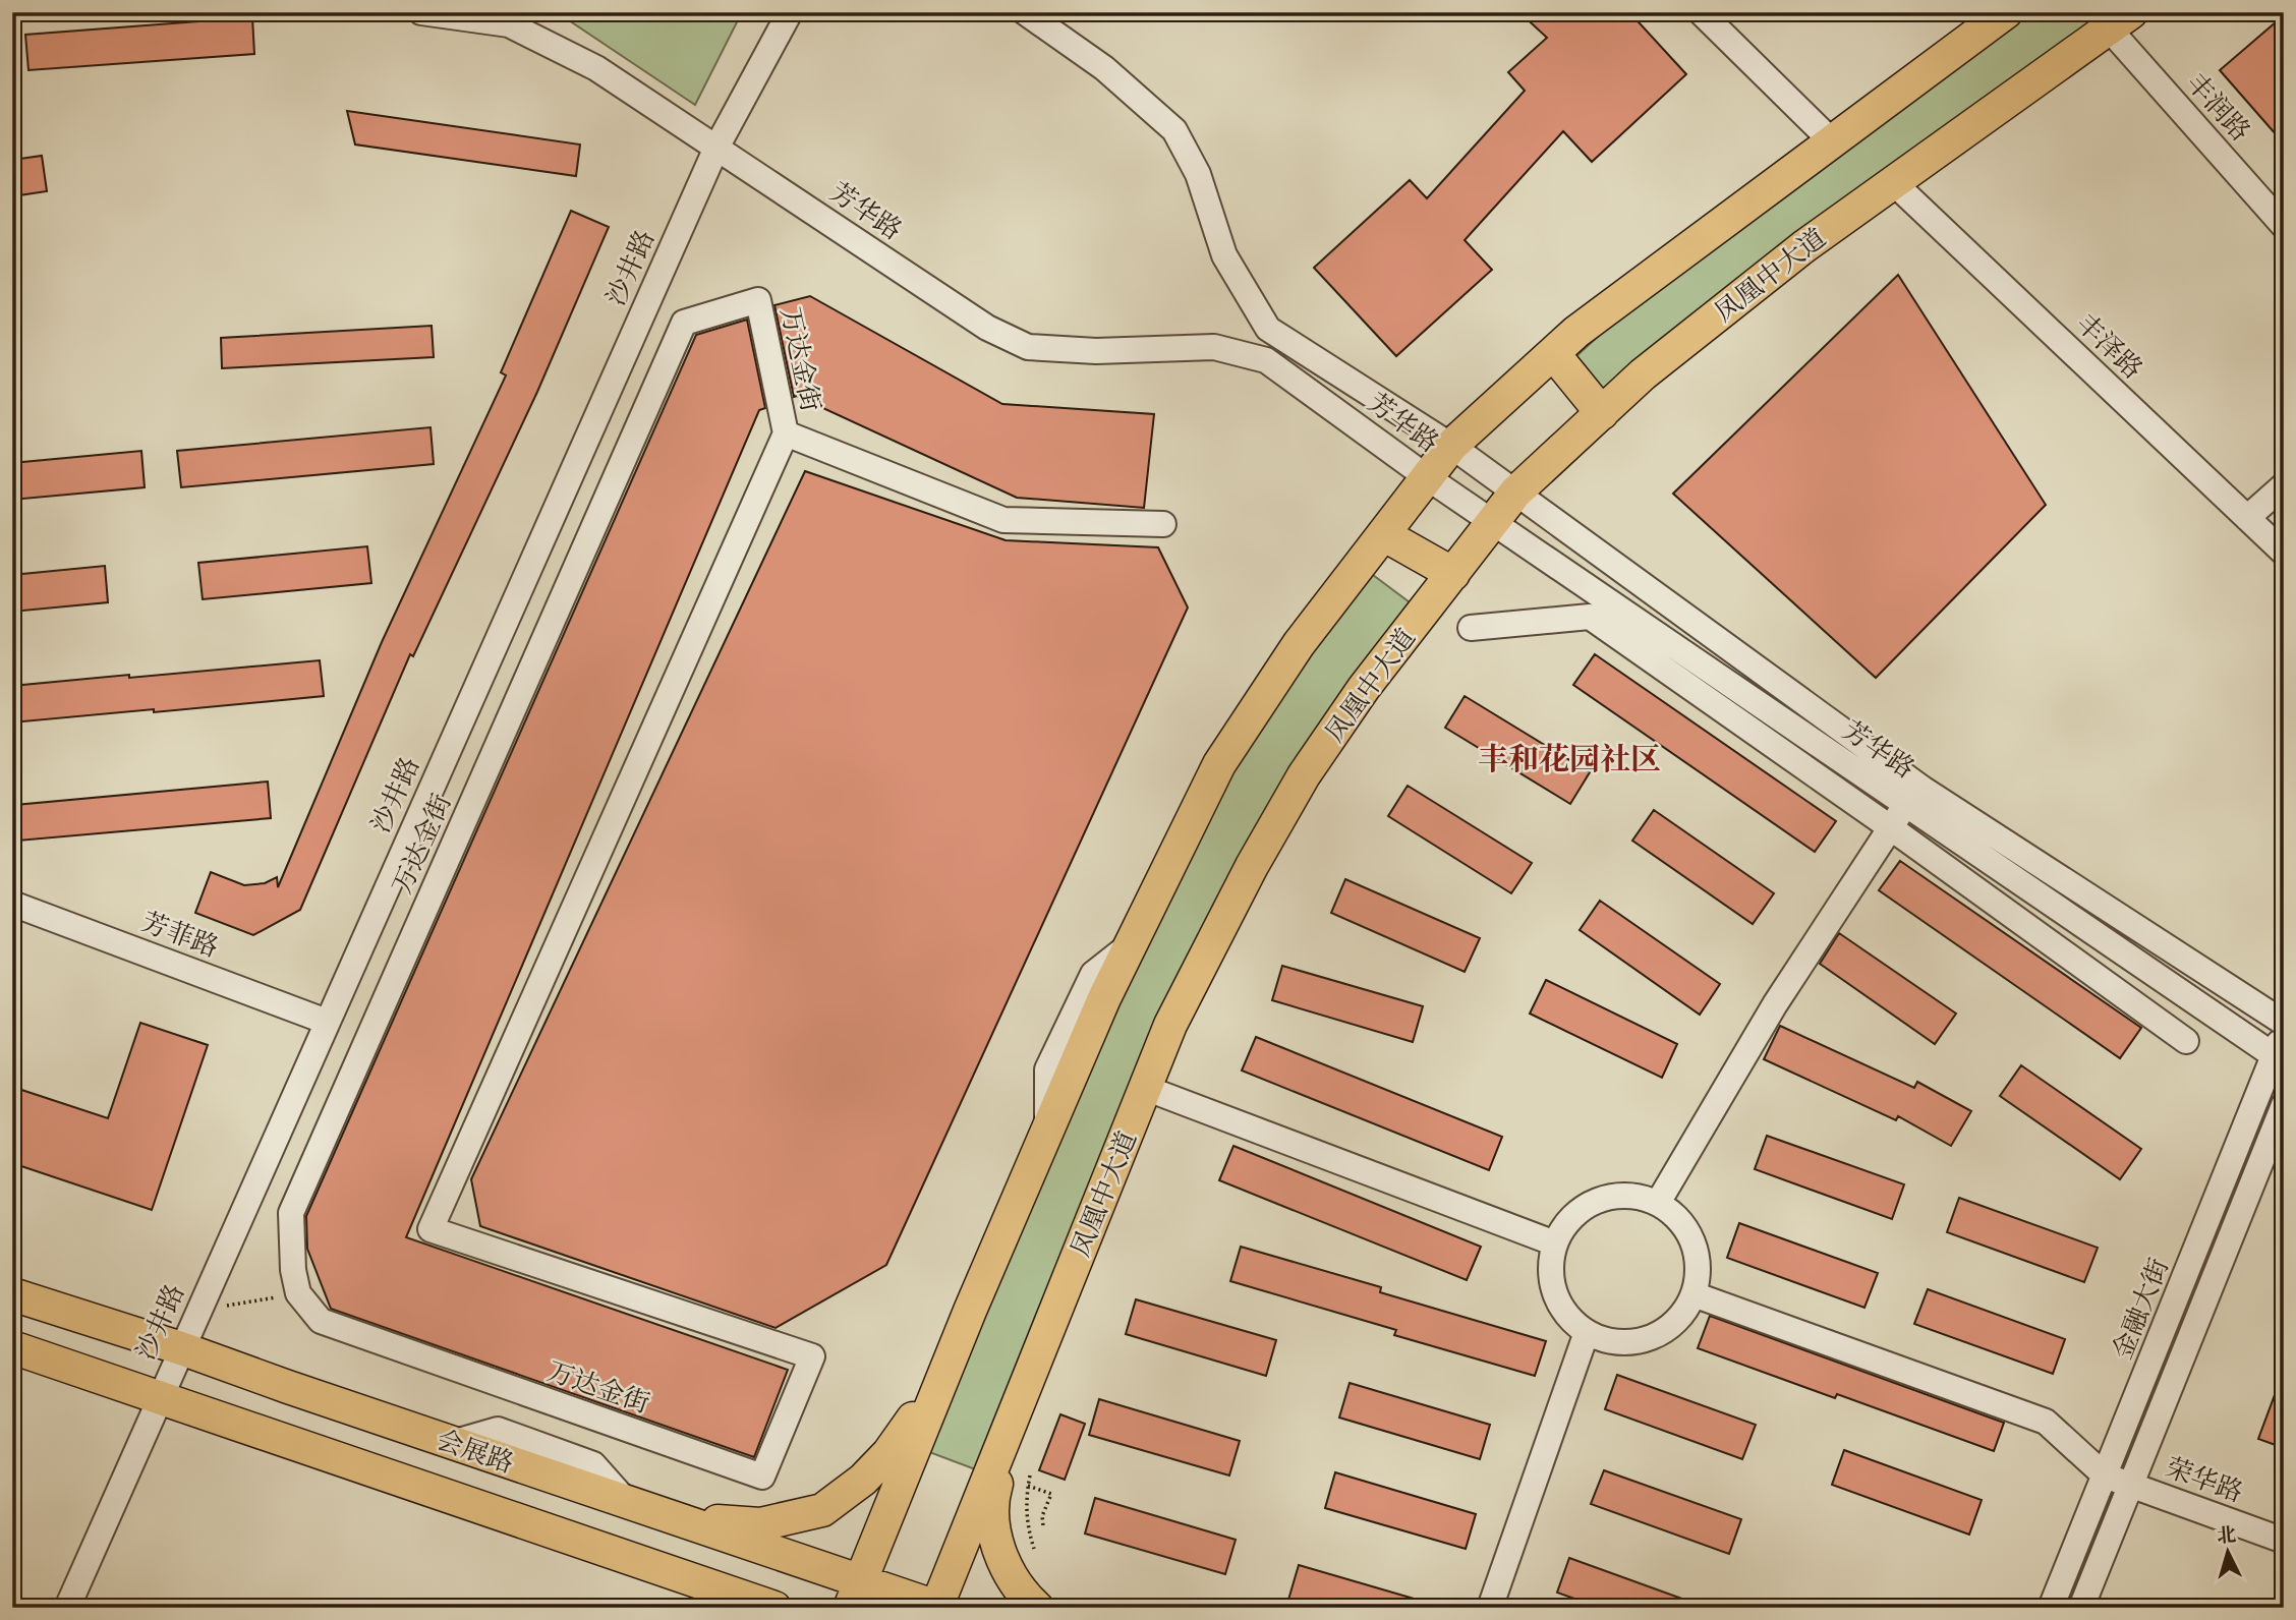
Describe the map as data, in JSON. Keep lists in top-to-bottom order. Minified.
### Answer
{"streets":{"main road":["凤凰中大道","会展路"],"street":["丰润路","芳华路","沙井路","丰泽路","万达金街","芳菲路","金融大街","荣华路"]},"crossings":[["丰润路","凤凰中大道"],["芳华路","沙井路"],["芳华路","凤凰中大道"],["芳华路","金融大街"],["沙井路","芳菲路"],["沙井路","会展路"],["凤凰中大道","丰泽路"],["凤凰中大道","会展路"],["金融大街","荣华路"]],"districts":["丰和花园社区"],"north":"top"}
